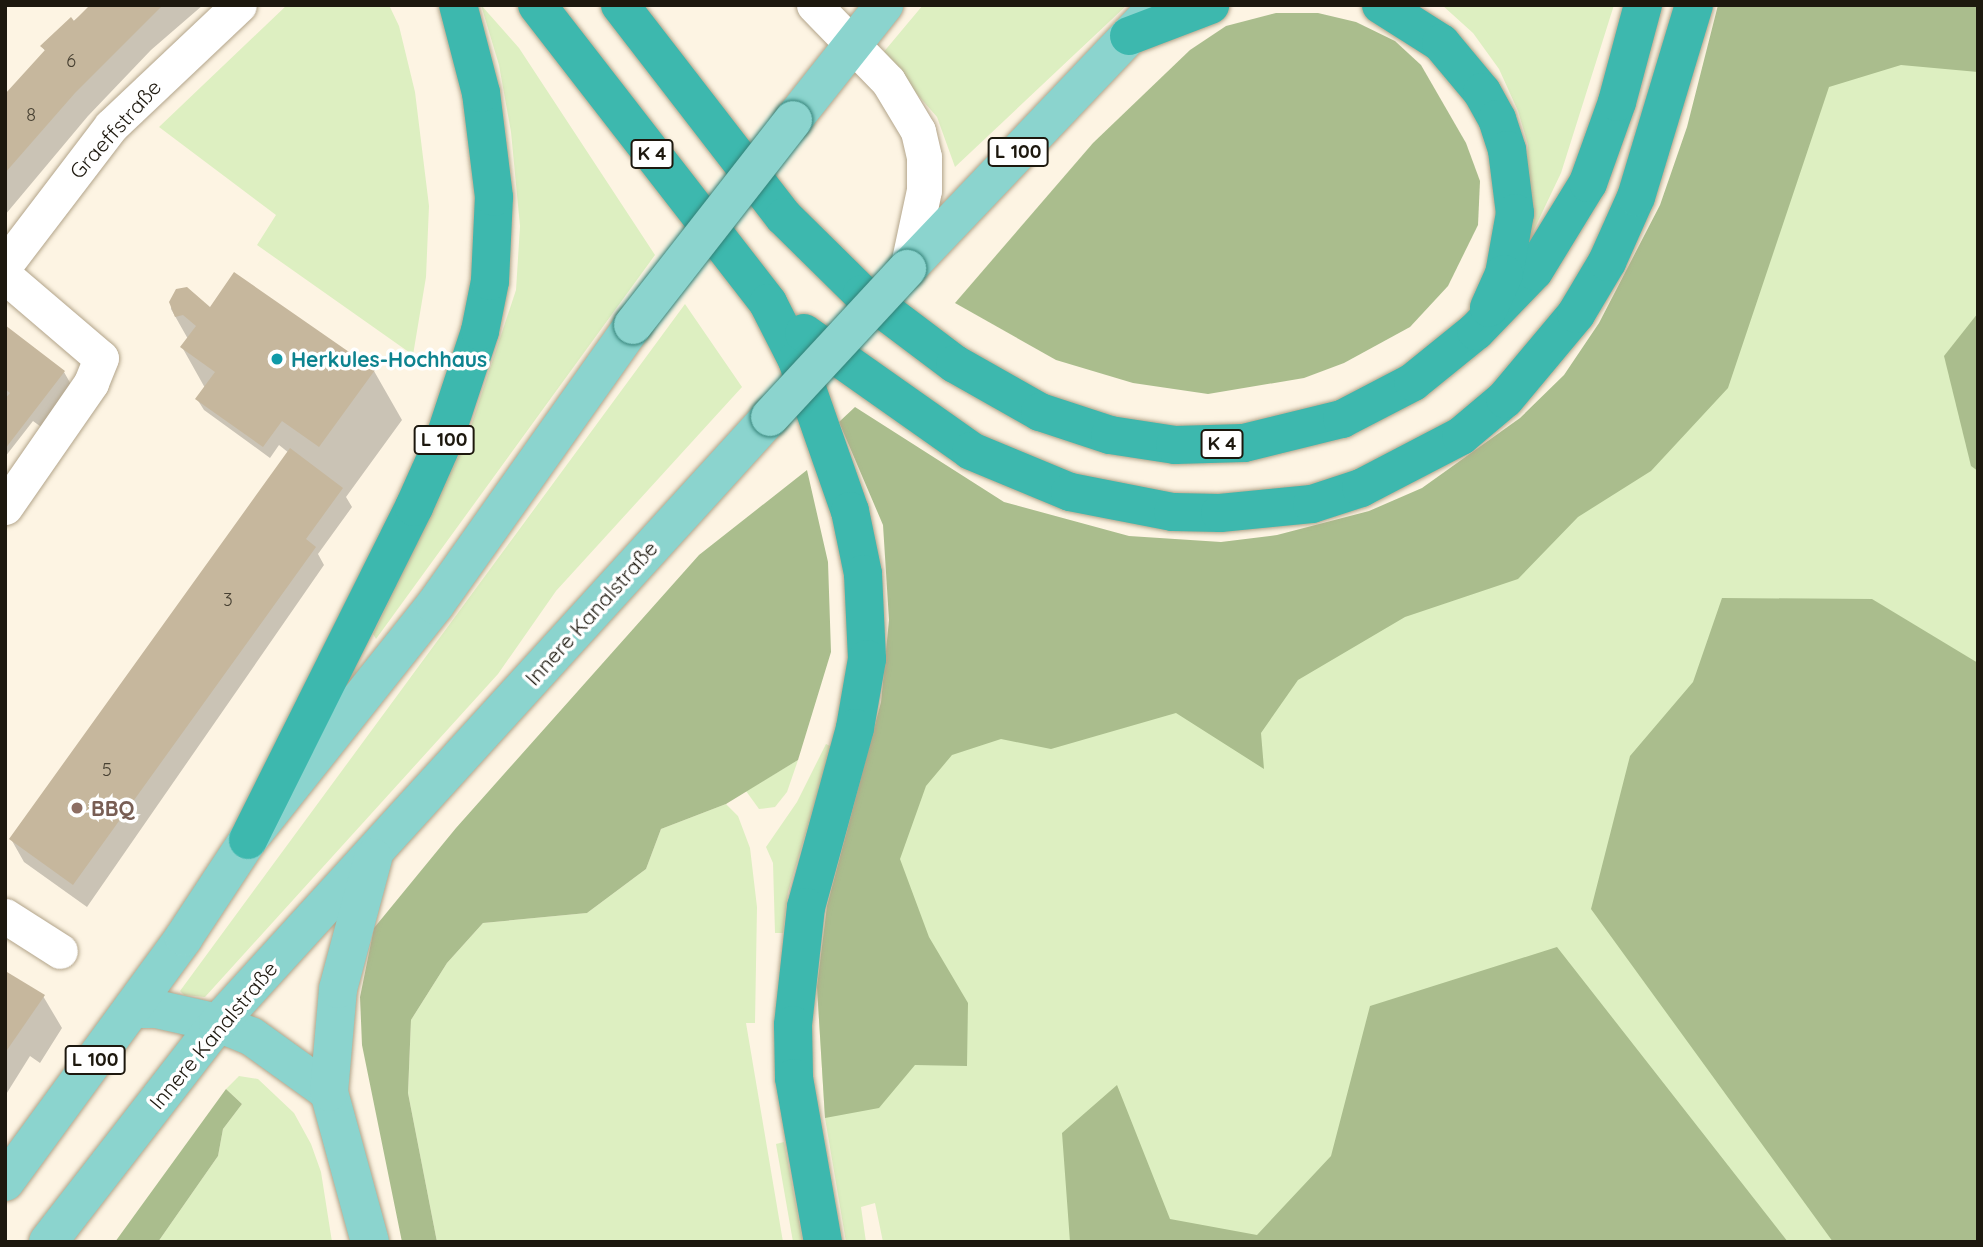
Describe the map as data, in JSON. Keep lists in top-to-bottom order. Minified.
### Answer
{"streets":{"highway":["L 100","K 4"],"main road":["Innere Kanalstraße"],"street":["Graeffstraße"]},"places":["Herkules-Hochhaus","BBQ"],"house_numbers":["6","8","3","5"]}
